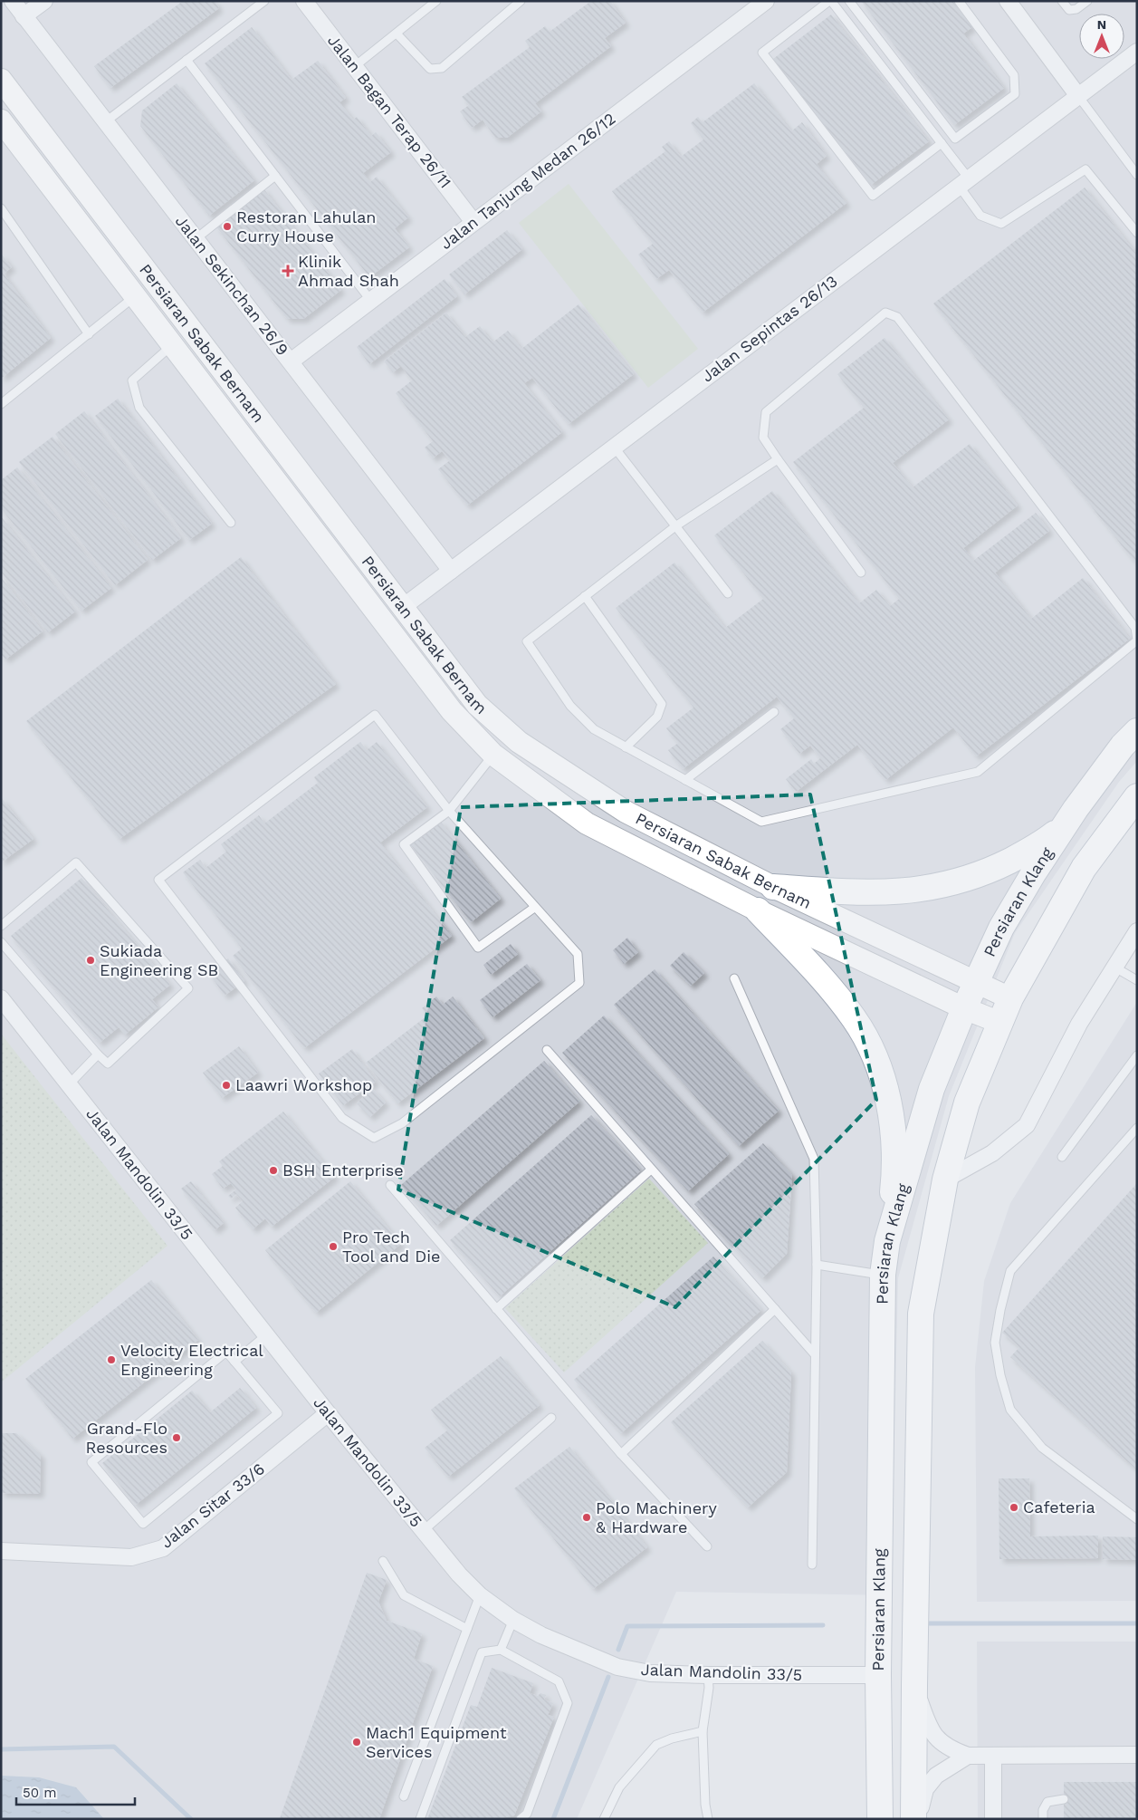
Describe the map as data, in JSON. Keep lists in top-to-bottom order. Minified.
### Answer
{"streets":{"main road":["Persiaran Klang"],"street":["Jalan Bagan Terap 26/11","Jalan Tanjung Medan 26/12","Jalan Sekinchan 26/9","Jalan Sepintas 26/13","Persiaran Sabak Bernam","Jalan Mandolin 33/5","Jalan Sitar 33/6"]},"crossings":[["Jalan Bagan Terap 26/11","Jalan Tanjung Medan 26/12"],["Jalan Tanjung Medan 26/12","Jalan Sekinchan 26/9"],["Jalan Sekinchan 26/9","Jalan Sepintas 26/13"],["Jalan Sepintas 26/13","Persiaran Sabak Bernam"],["Persiaran Sabak Bernam","Persiaran Klang"],["Persiaran Klang","Jalan Mandolin 33/5"],["Jalan Mandolin 33/5","Jalan Sitar 33/6"]],"places":{"other":["Restoran Lahulan Curry House","Sukiada Engineering SB","Laawri Workshop","BSH Enterprise","Pro Tech Tool and Die","Velocity Electrical Engineering","Grand-Flo Resources","Cafeteria","Polo Machinery & Hardware","Mach1 Equipment Services"],"health":["Klinik Ahmad Shah"]},"scale_bar":"50 m","north":"top"}
